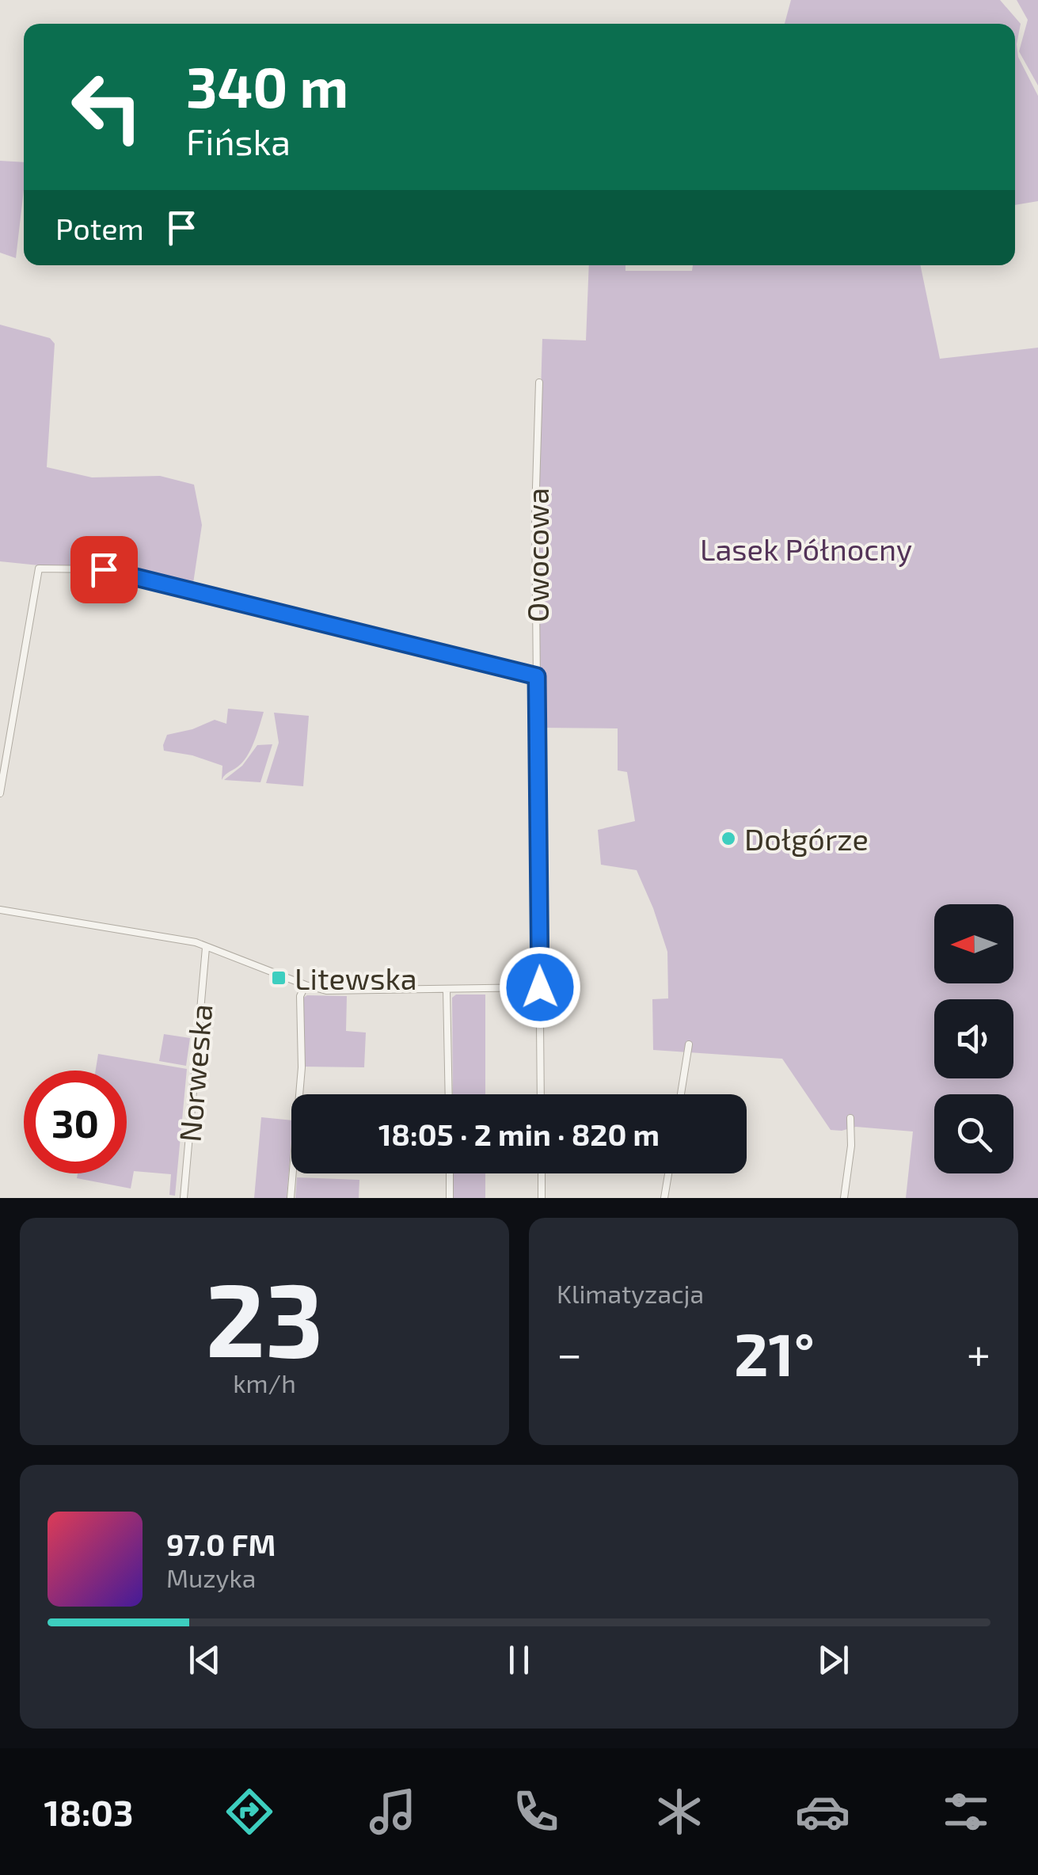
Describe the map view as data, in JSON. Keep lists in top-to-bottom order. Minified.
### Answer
{"streets":{"street":["Owocowa","Norweska"]},"parks":["Lasek Północny"],"places":{"other":["Dołgórze"],"transit":["Litewska"]},"north":"left","page":{"turn":["340 m","Fińska"],"then":"Potem","limit":"30","trip":"18:05 · 2 min · 820 m","tile":[["23","km/h"],"Klimatyzacja"],"heat":["−","21°","+"],"song":["97.0 FM","Muzyka"],"tabs":"18:03"}}
